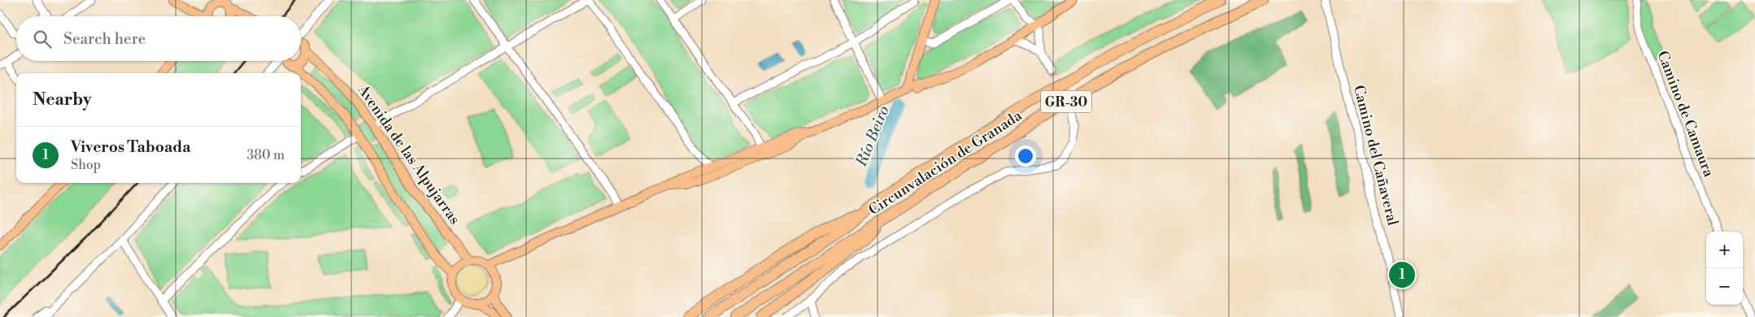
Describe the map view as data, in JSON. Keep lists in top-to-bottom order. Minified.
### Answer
{"streets":{"highway":["GR-30","Circunvalación de Granada"],"main road":["Avenida de las Alpujarras"],"street":["Camino de Camaura","Camino del Cañaveral"]},"water":["Río Beiro"],"page":{"search":"Search here","heading":"Nearby","list":[{"mark":"1","name":"Viveros Taboada","note":"Shop","value":"380 m"}],"map_buttons":["+","−"],"pins":"1"}}
